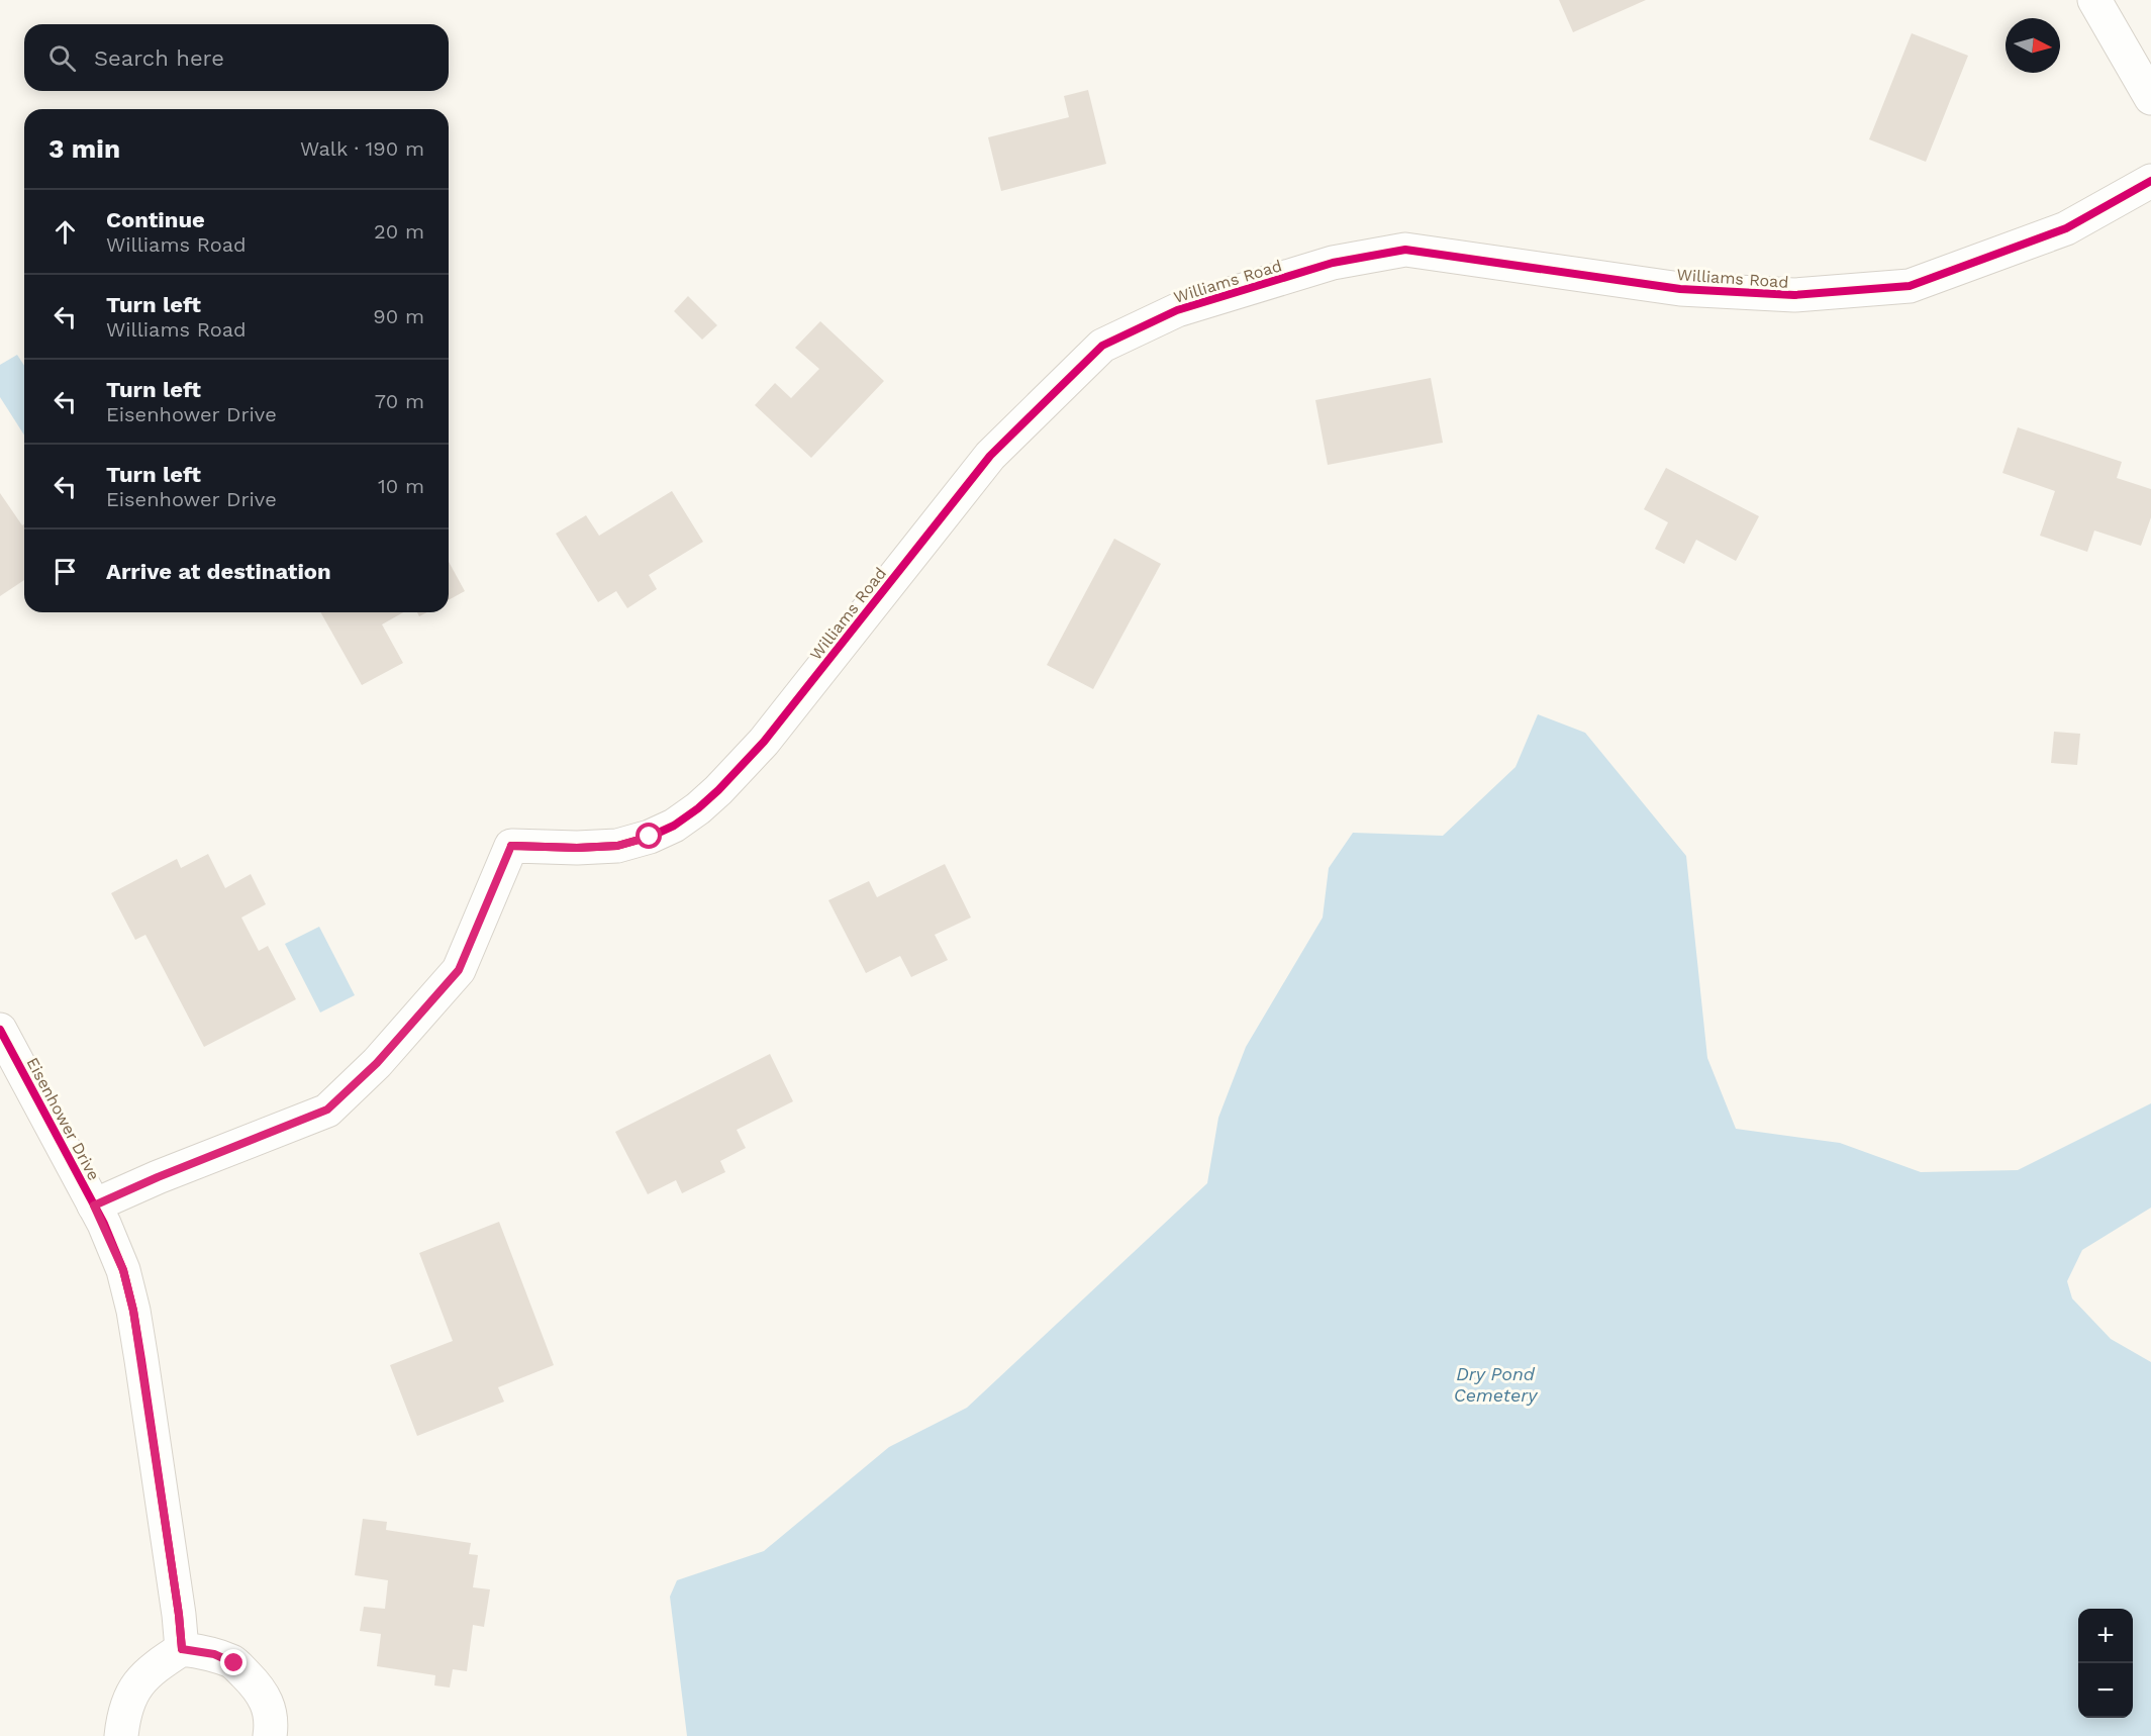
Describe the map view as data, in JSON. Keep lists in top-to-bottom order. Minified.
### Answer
{"streets":{"street":["Williams Road","Eisenhower Drive"]},"crossings":[["Williams Road","Eisenhower Drive"]],"water":["Dry Pond Cemetery"],"north":"right","page":{"search":"Search here","heading":["3 min","Walk · 190 m"],"list":[["Continue","Williams Road","20 m"],["Turn left","Williams Road","90 m"],["Turn left","Eisenhower Drive","70 m"],["Turn left","Eisenhower Drive","10 m"],"Arrive at destination"],"map_buttons":["+","−"]}}
